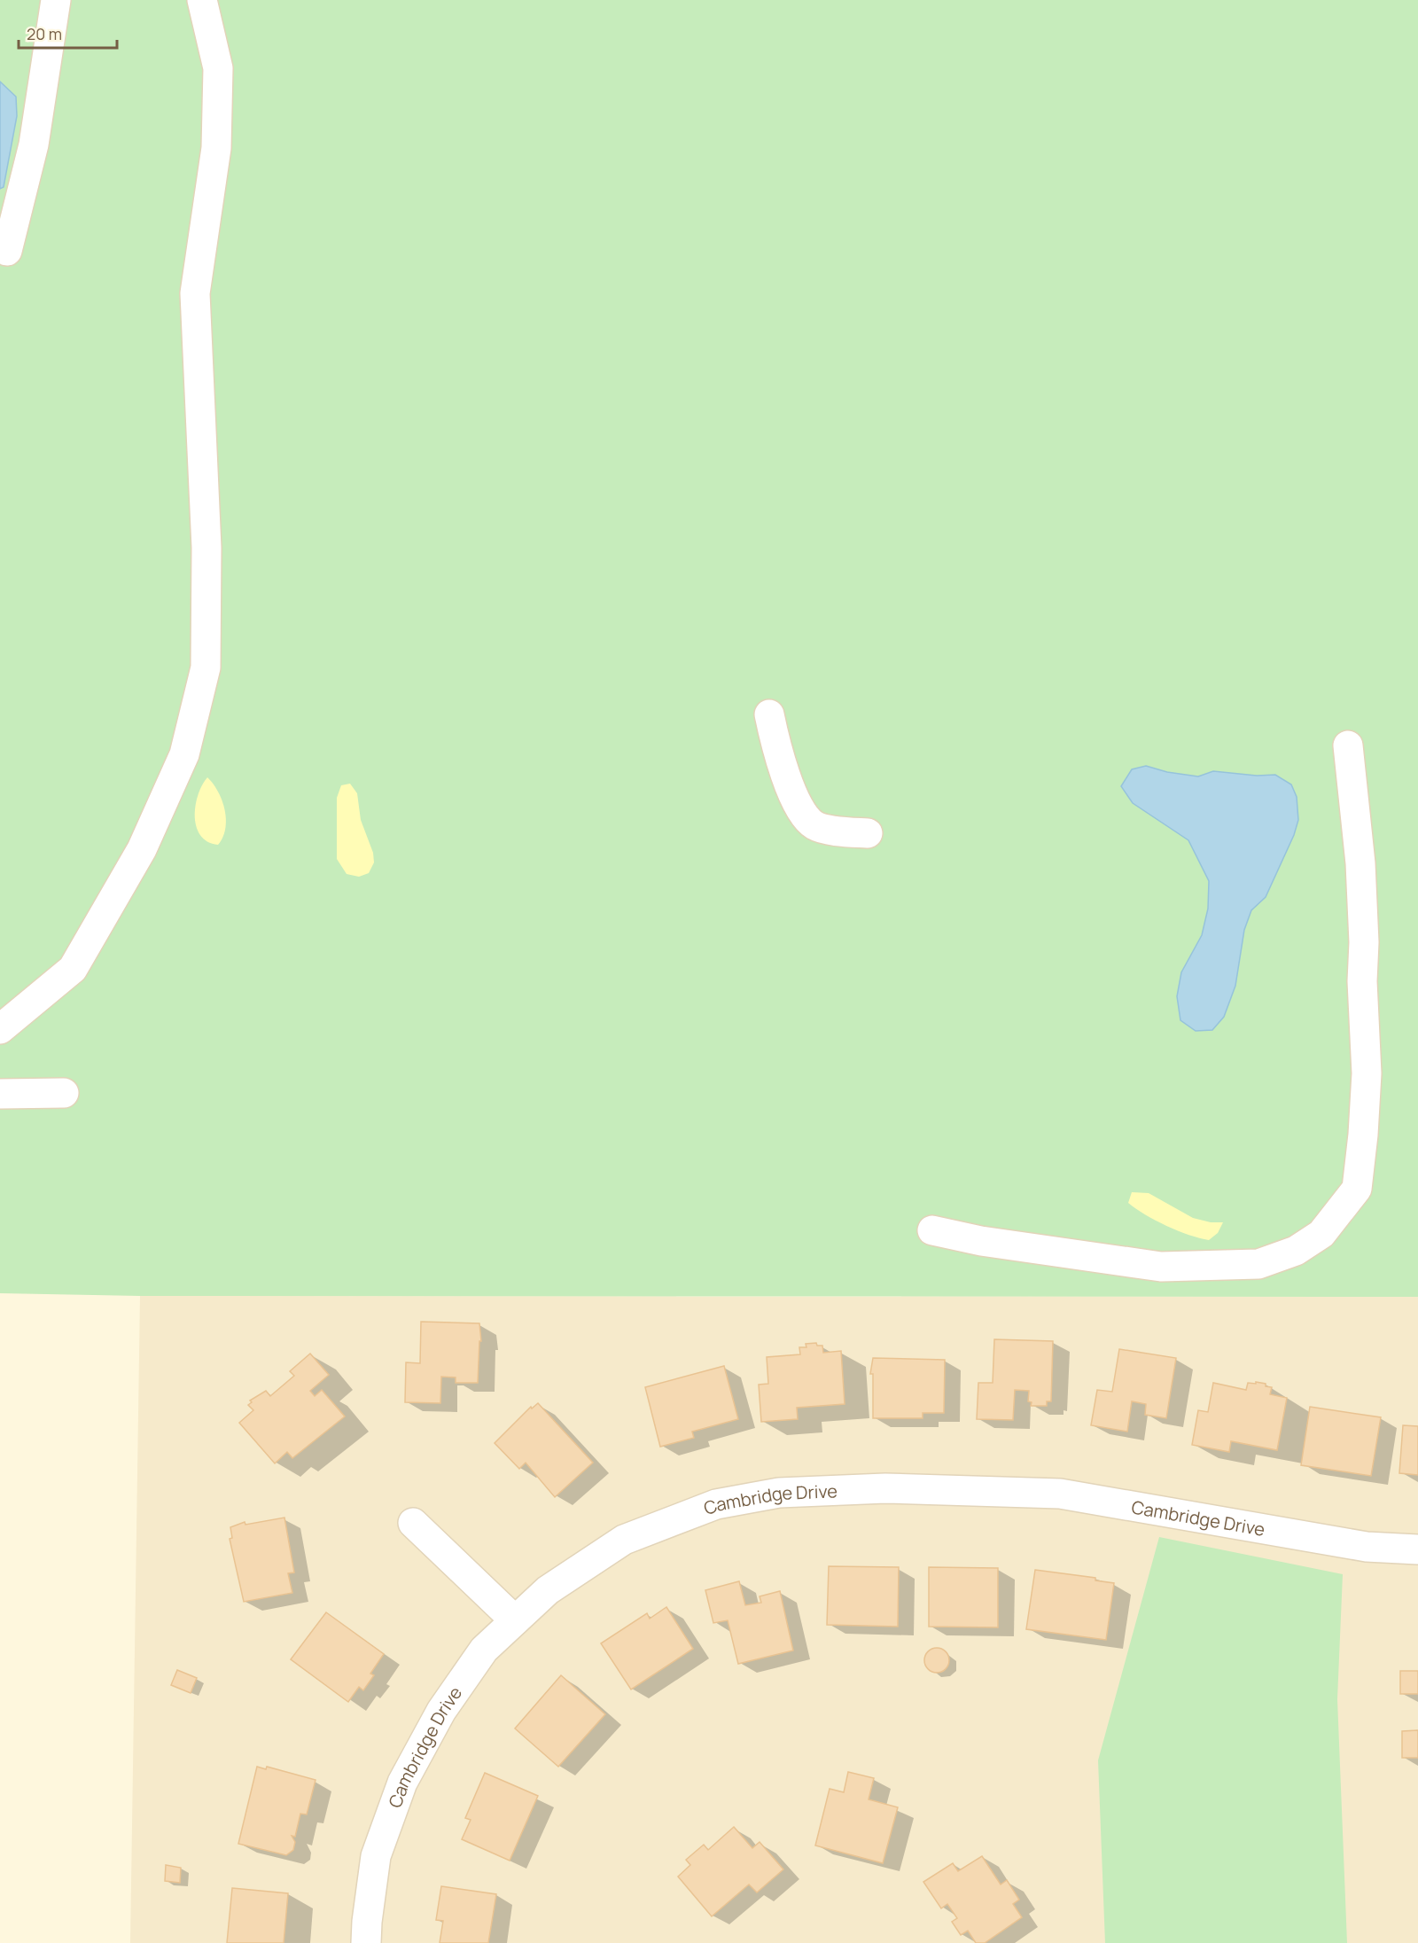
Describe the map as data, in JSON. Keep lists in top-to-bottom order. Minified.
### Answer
{"streets":{"street":["Cambridge Drive"]},"scale_bar":"20 m"}
